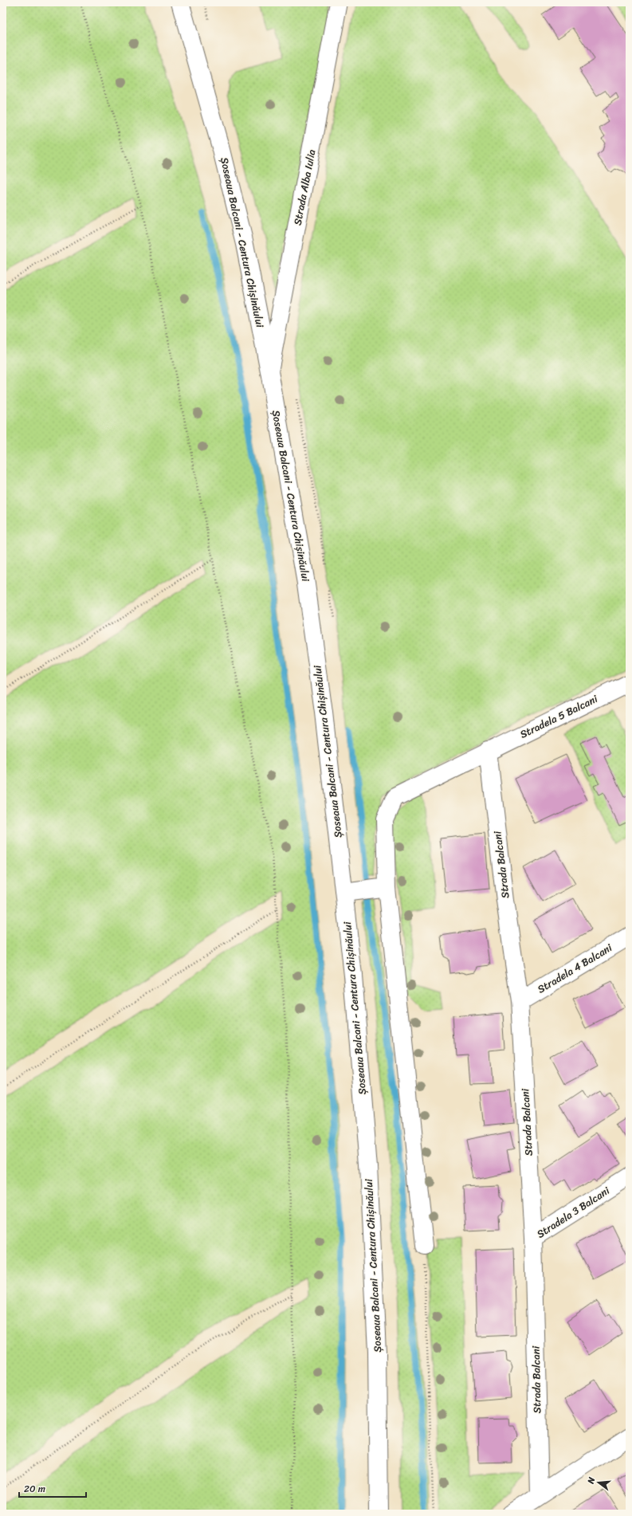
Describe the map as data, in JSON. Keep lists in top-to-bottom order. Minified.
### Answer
{"streets":{"main road":["Strada Alba Iulia","Șoseaua Balcani - Centura Chișinăului","Stradela 5 Balcani","Strada Balcani","Stradela 4 Balcani","Stradela 3 Balcani"]},"crossings":[["Strada Alba Iulia","Șoseaua Balcani - Centura Chișinăului"],["Stradela 5 Balcani","Strada Balcani"],["Strada Balcani","Stradela 4 Balcani"],["Strada Balcani","Stradela 3 Balcani"]],"scale_bar":"20 m","north":"left"}
